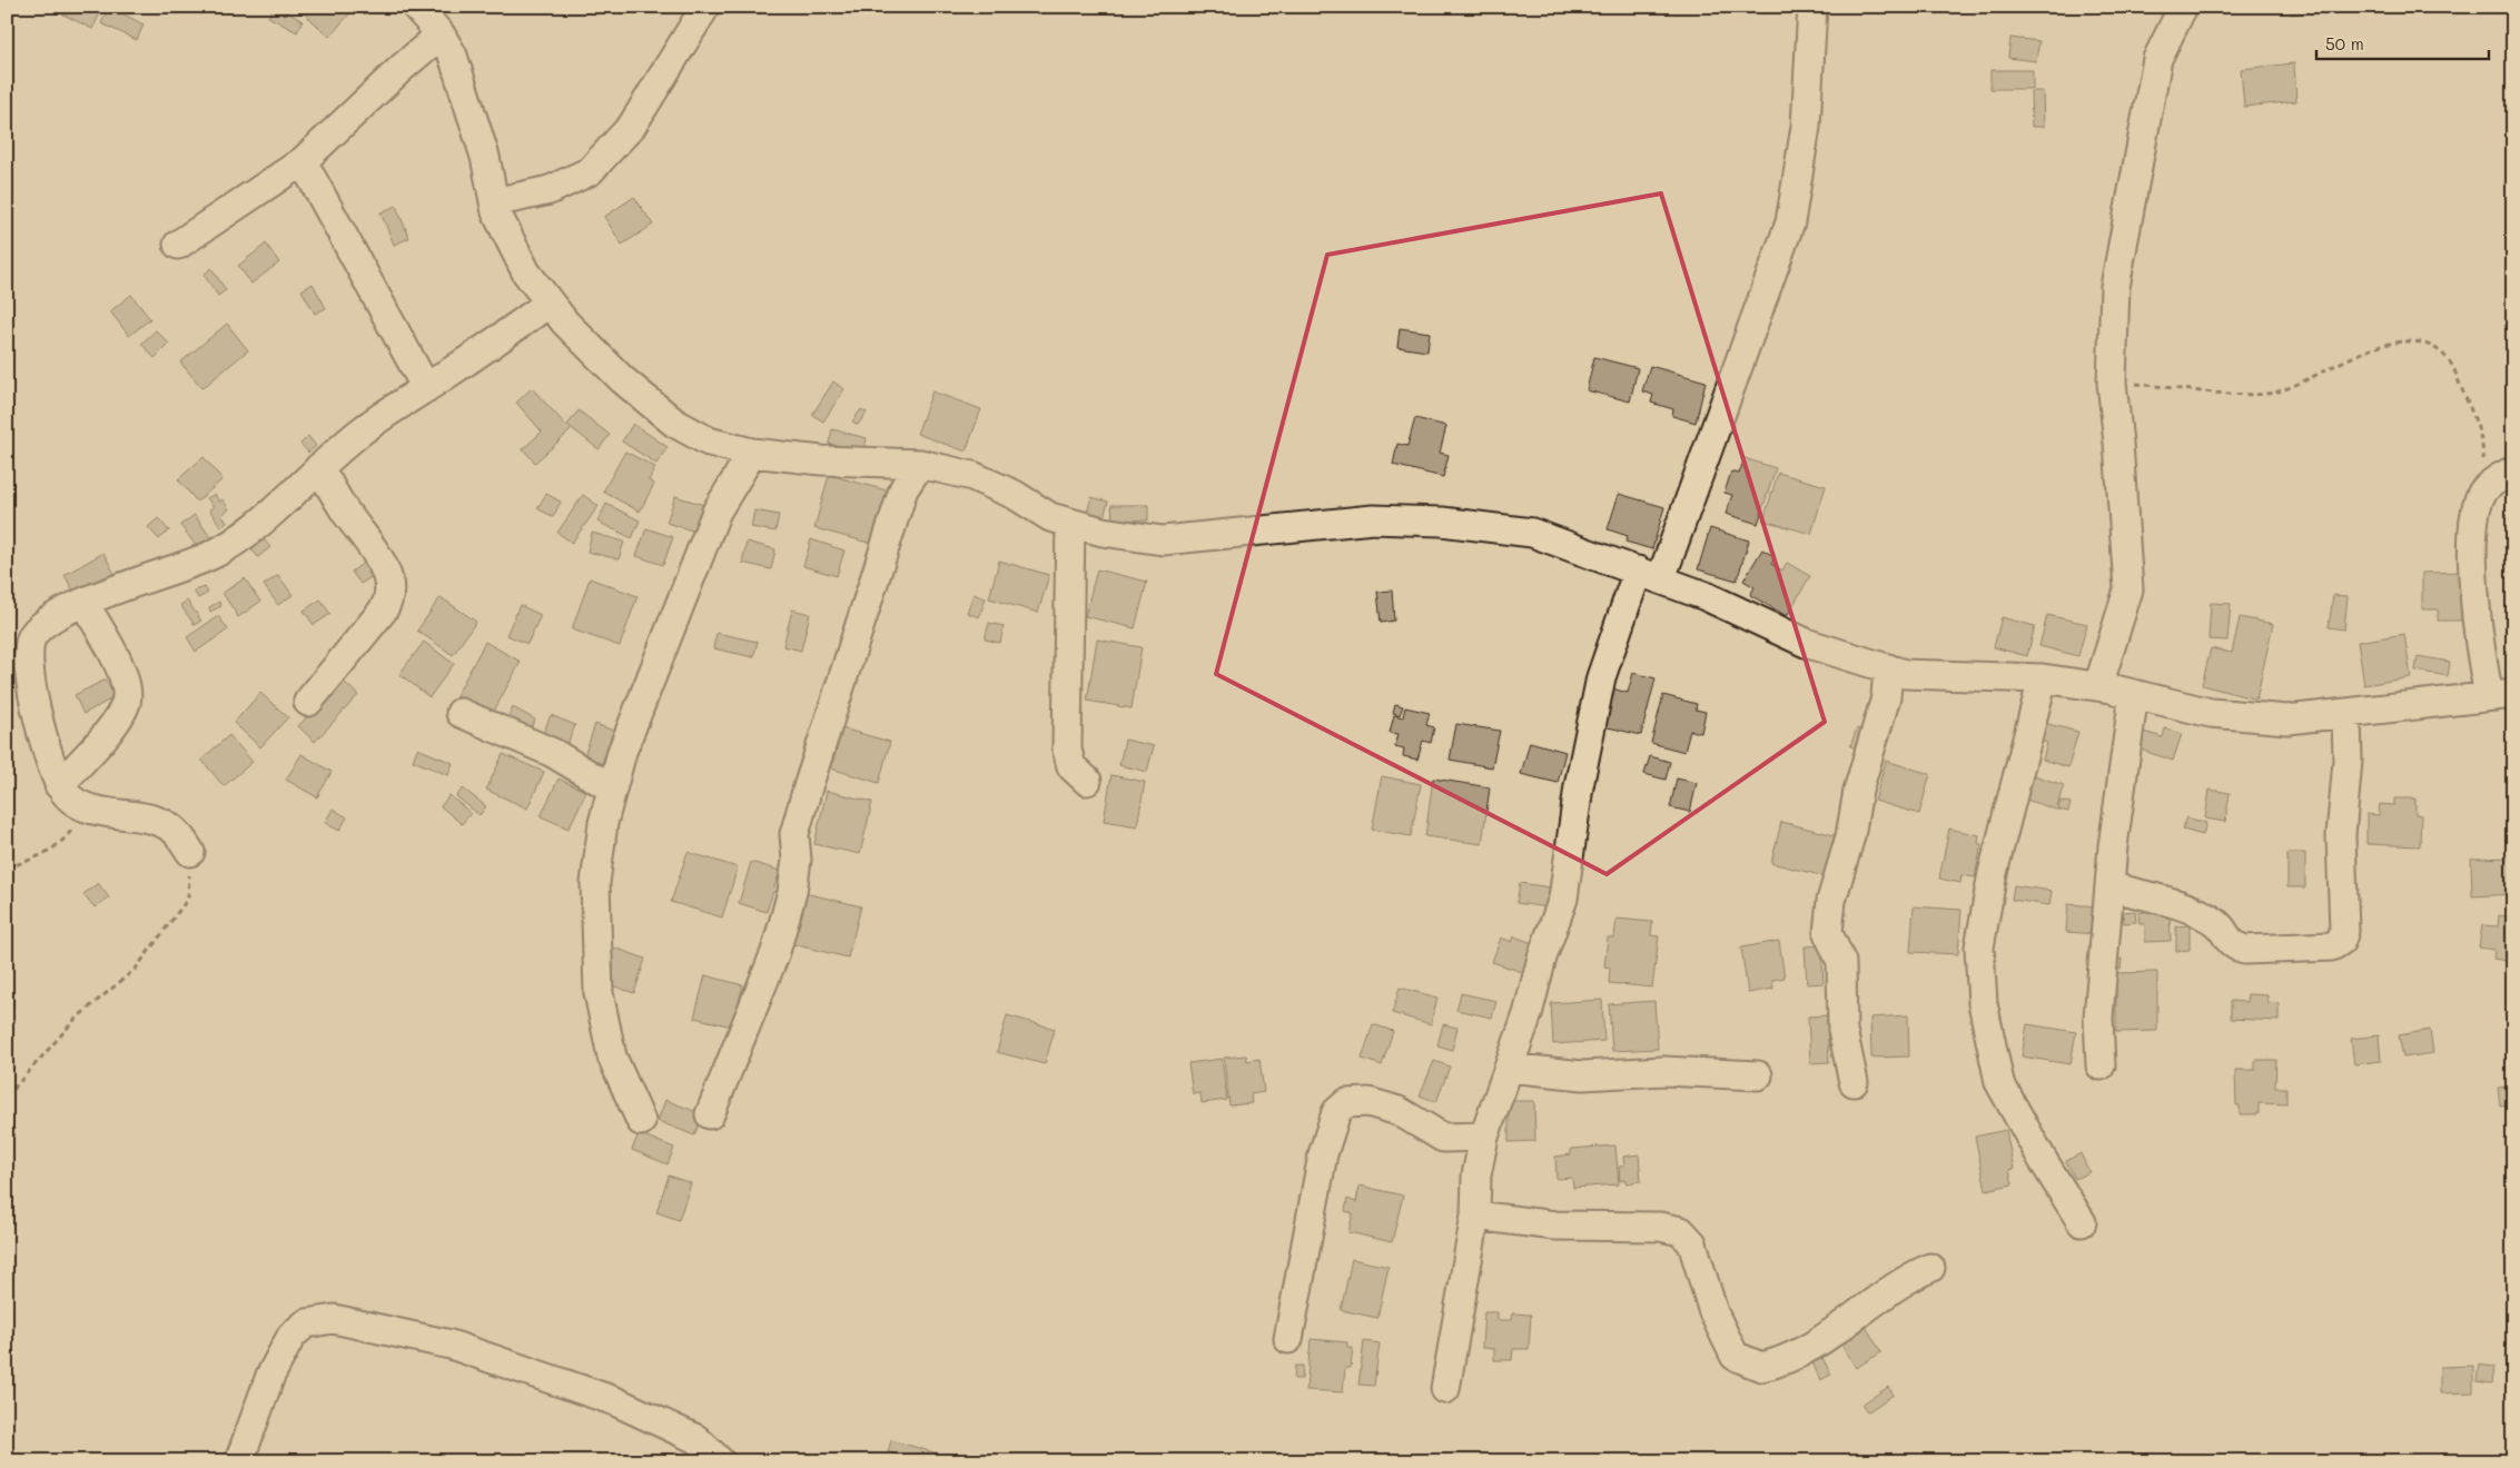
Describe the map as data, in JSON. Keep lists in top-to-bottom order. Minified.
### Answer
{"scale_bar":"50 m"}
